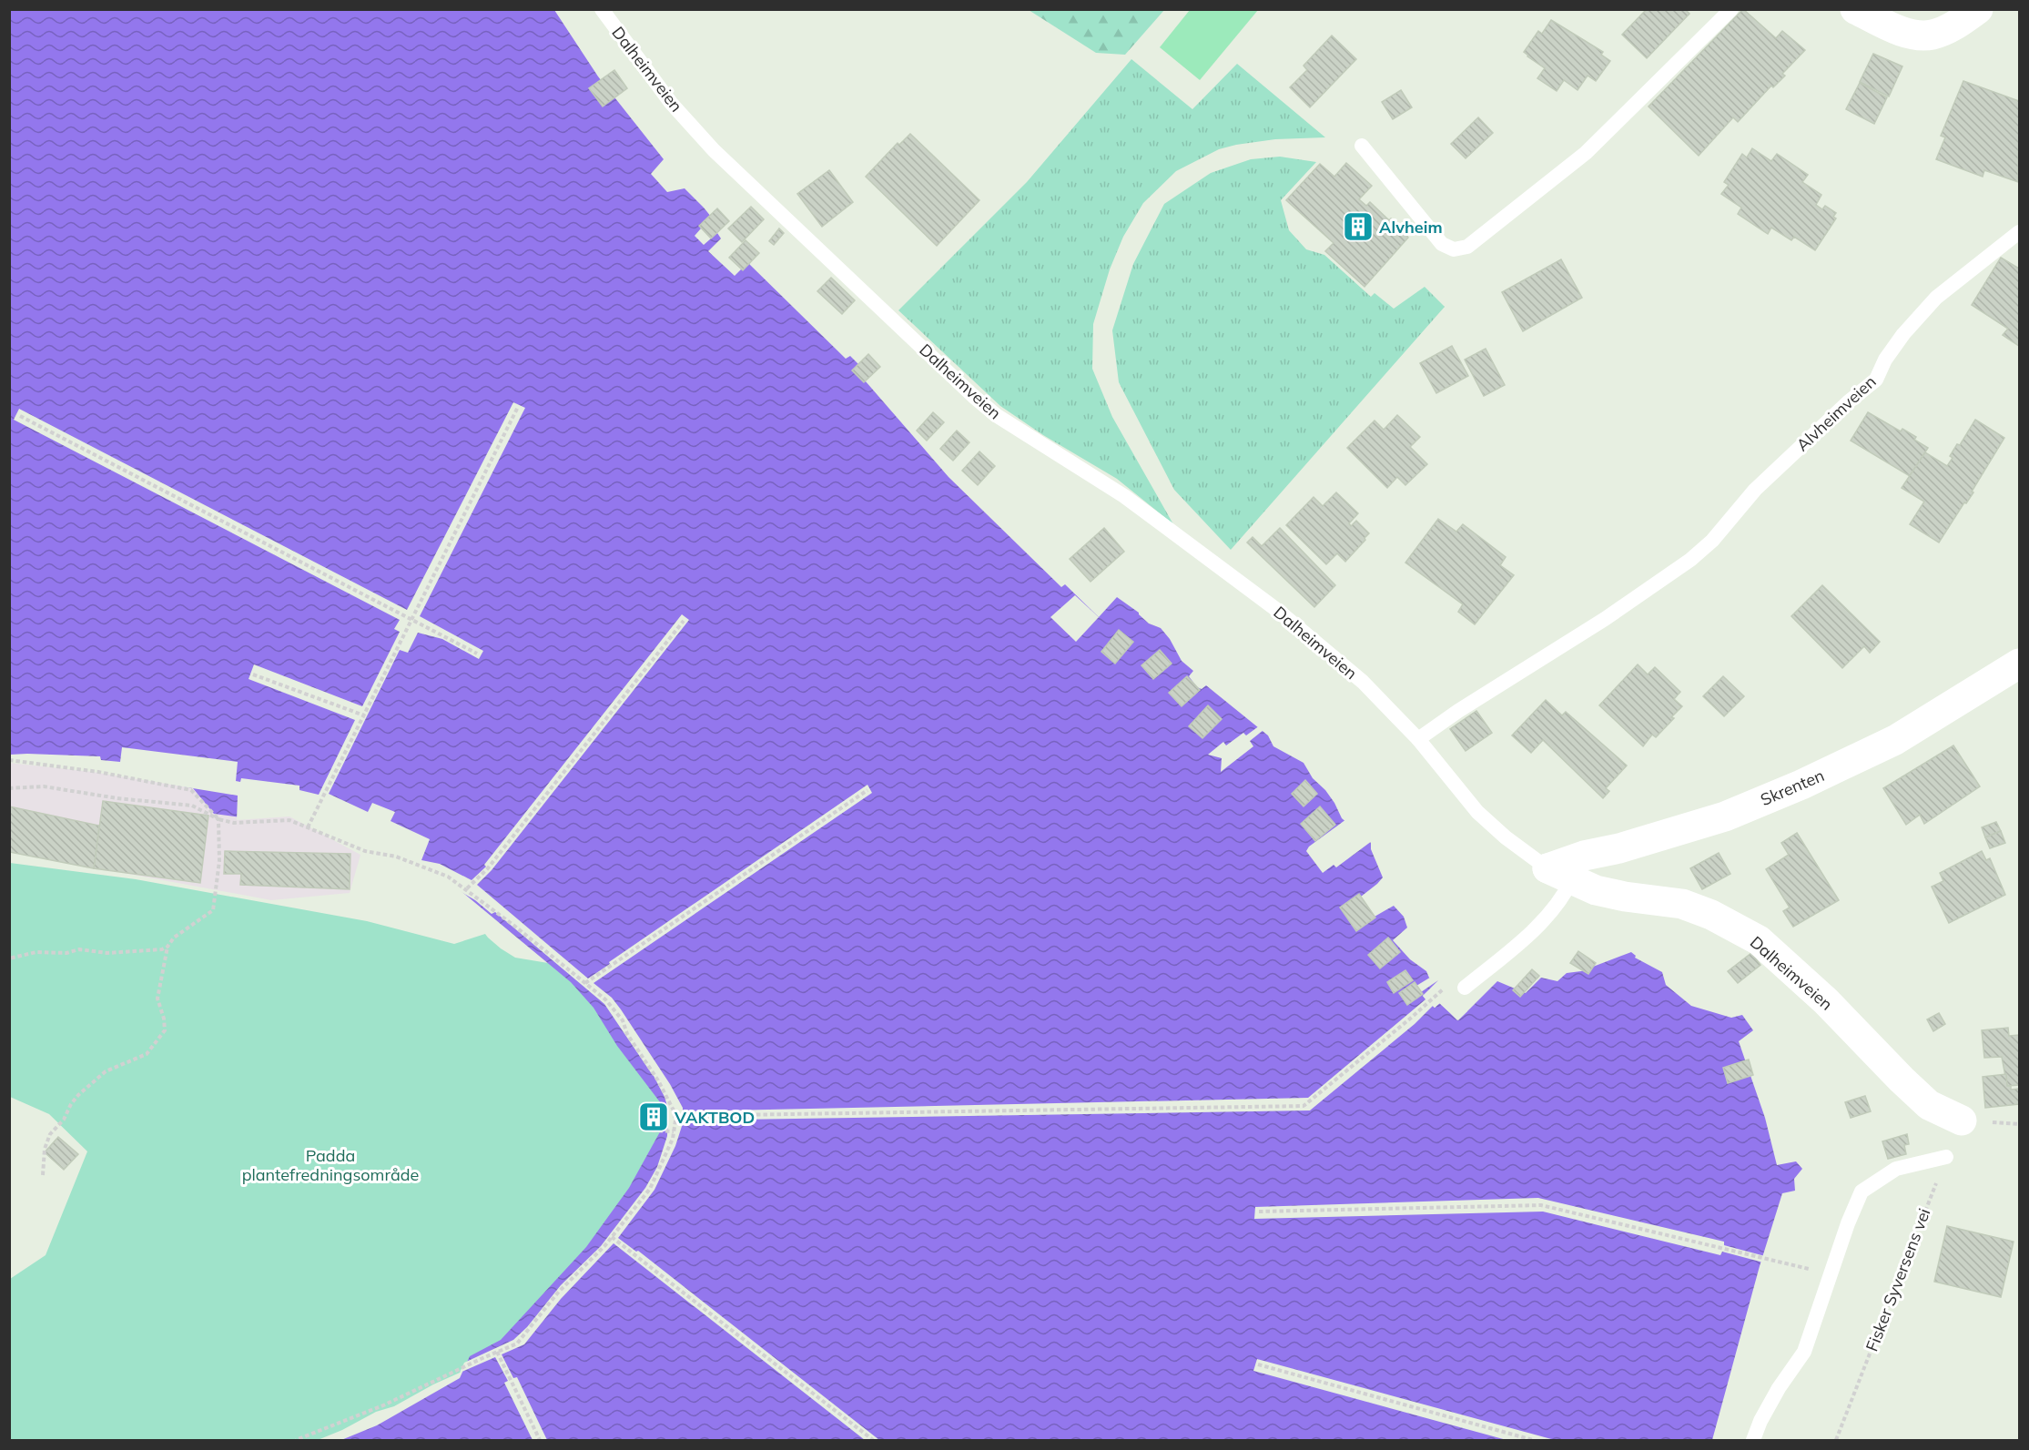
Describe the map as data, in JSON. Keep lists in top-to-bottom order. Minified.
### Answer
{"streets":{"street":["Dalheimveien","Skrenten"],"lane":["Alvheimveien"],"path":["Fisker Syversens vei"]},"crossings":[["Dalheimveien","Alvheimveien"],["Dalheimveien","Skrenten"]],"parks":["Padda plantefredningsområde"],"places":{"building":["Alvheim","VAKTBOD"]}}
